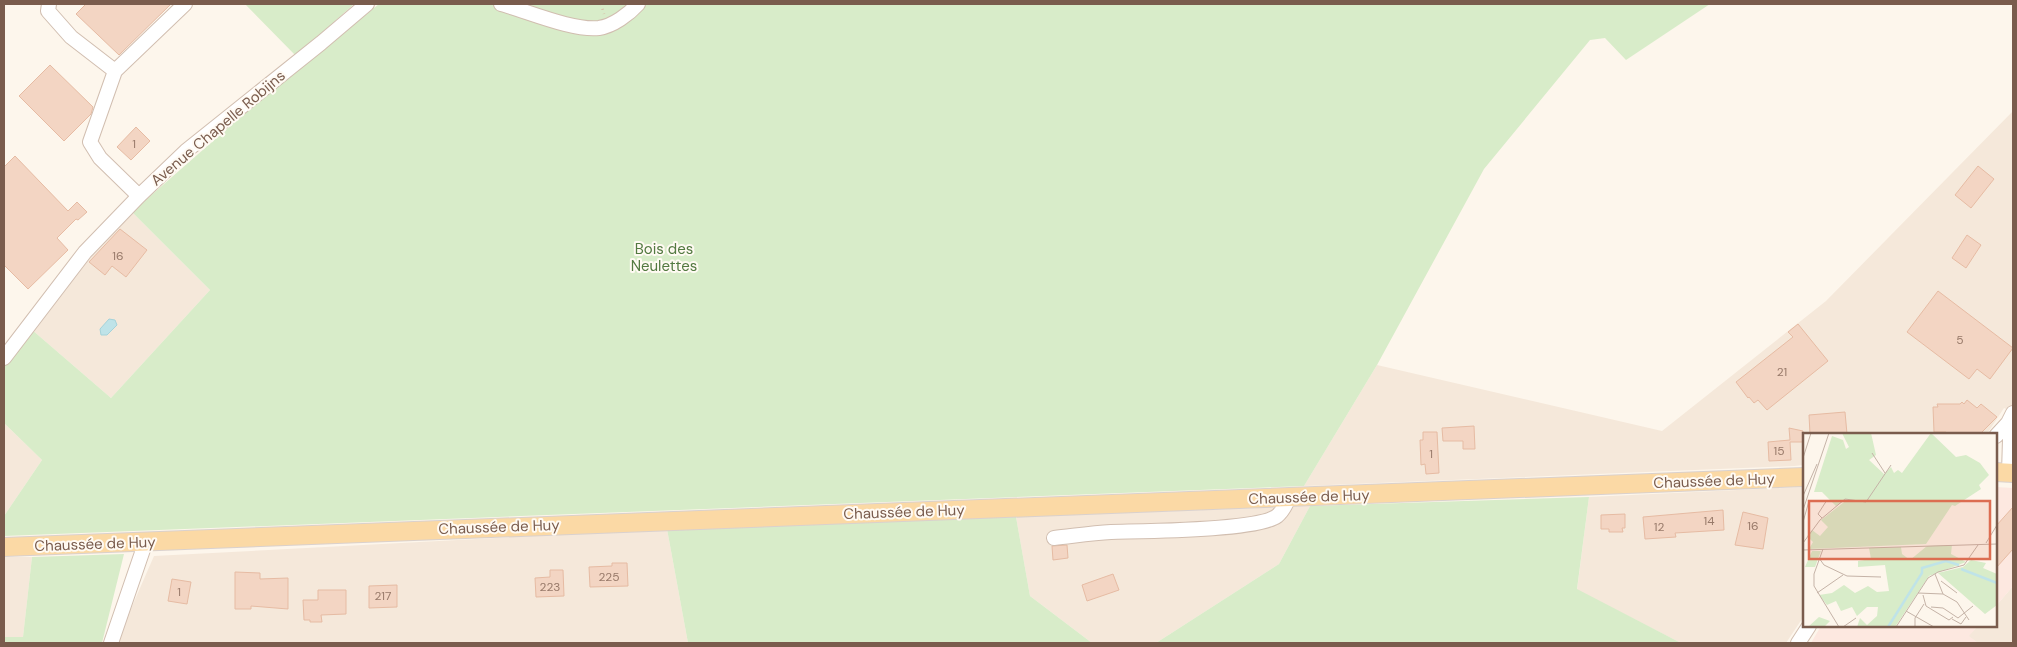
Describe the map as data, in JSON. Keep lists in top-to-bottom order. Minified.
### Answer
{"streets":{"main road":["Chaussée de Huy"],"street":["Avenue Chapelle Robijns"]},"parks":["Bois des Neulettes"],"house_numbers":["1","16","5","21","15","1","14","16","12","225","223","1","217"]}
